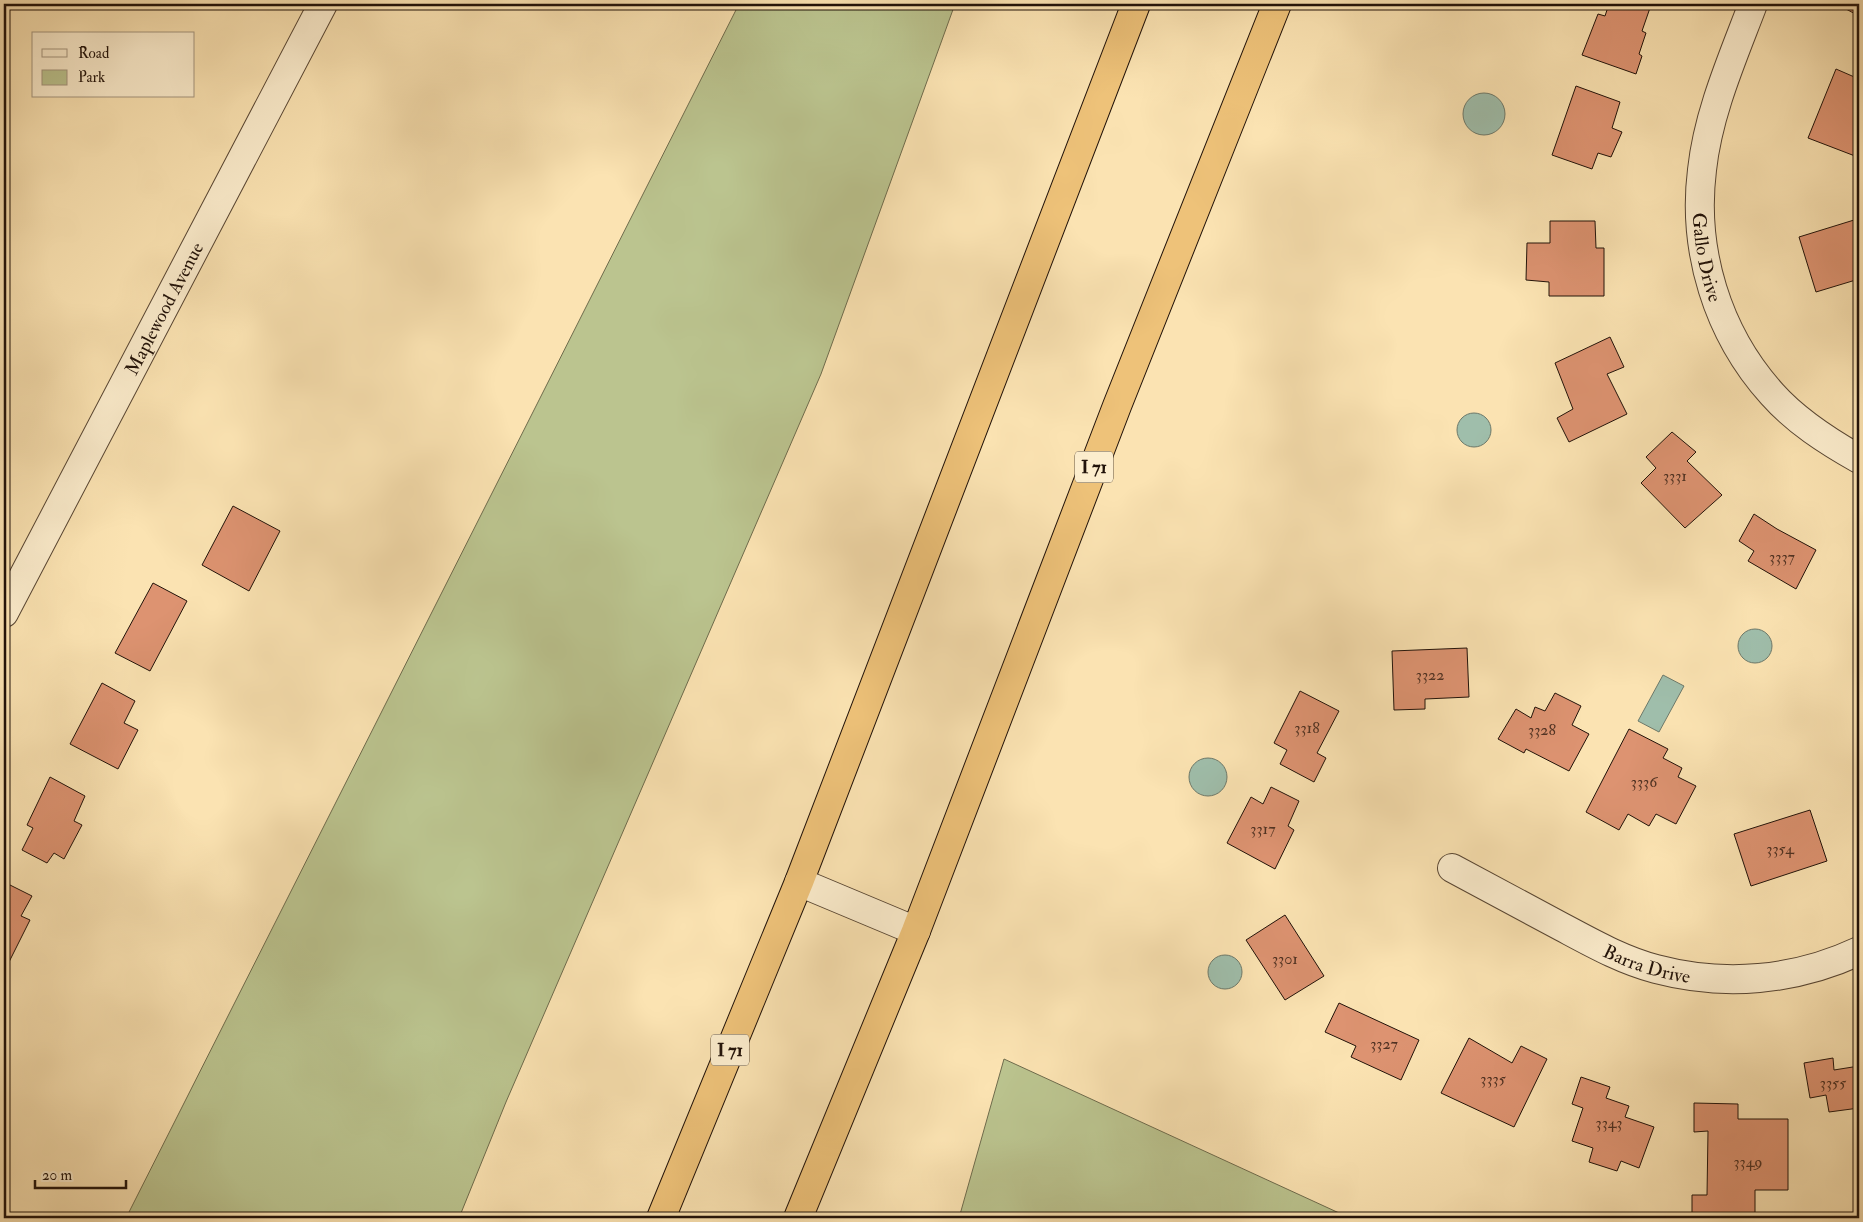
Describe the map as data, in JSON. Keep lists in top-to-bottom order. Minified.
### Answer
{"streets":{"highway":["I 71"],"street":["Gallo Drive","Maplewood Avenue","Barra Drive"]},"house_numbers":["3331","3337","3322","3318","3328","3336","3317","3354","3301","3327","3335","3355","3343","3349"],"legend":["Road","Park"],"scale_bar":"20 m"}
